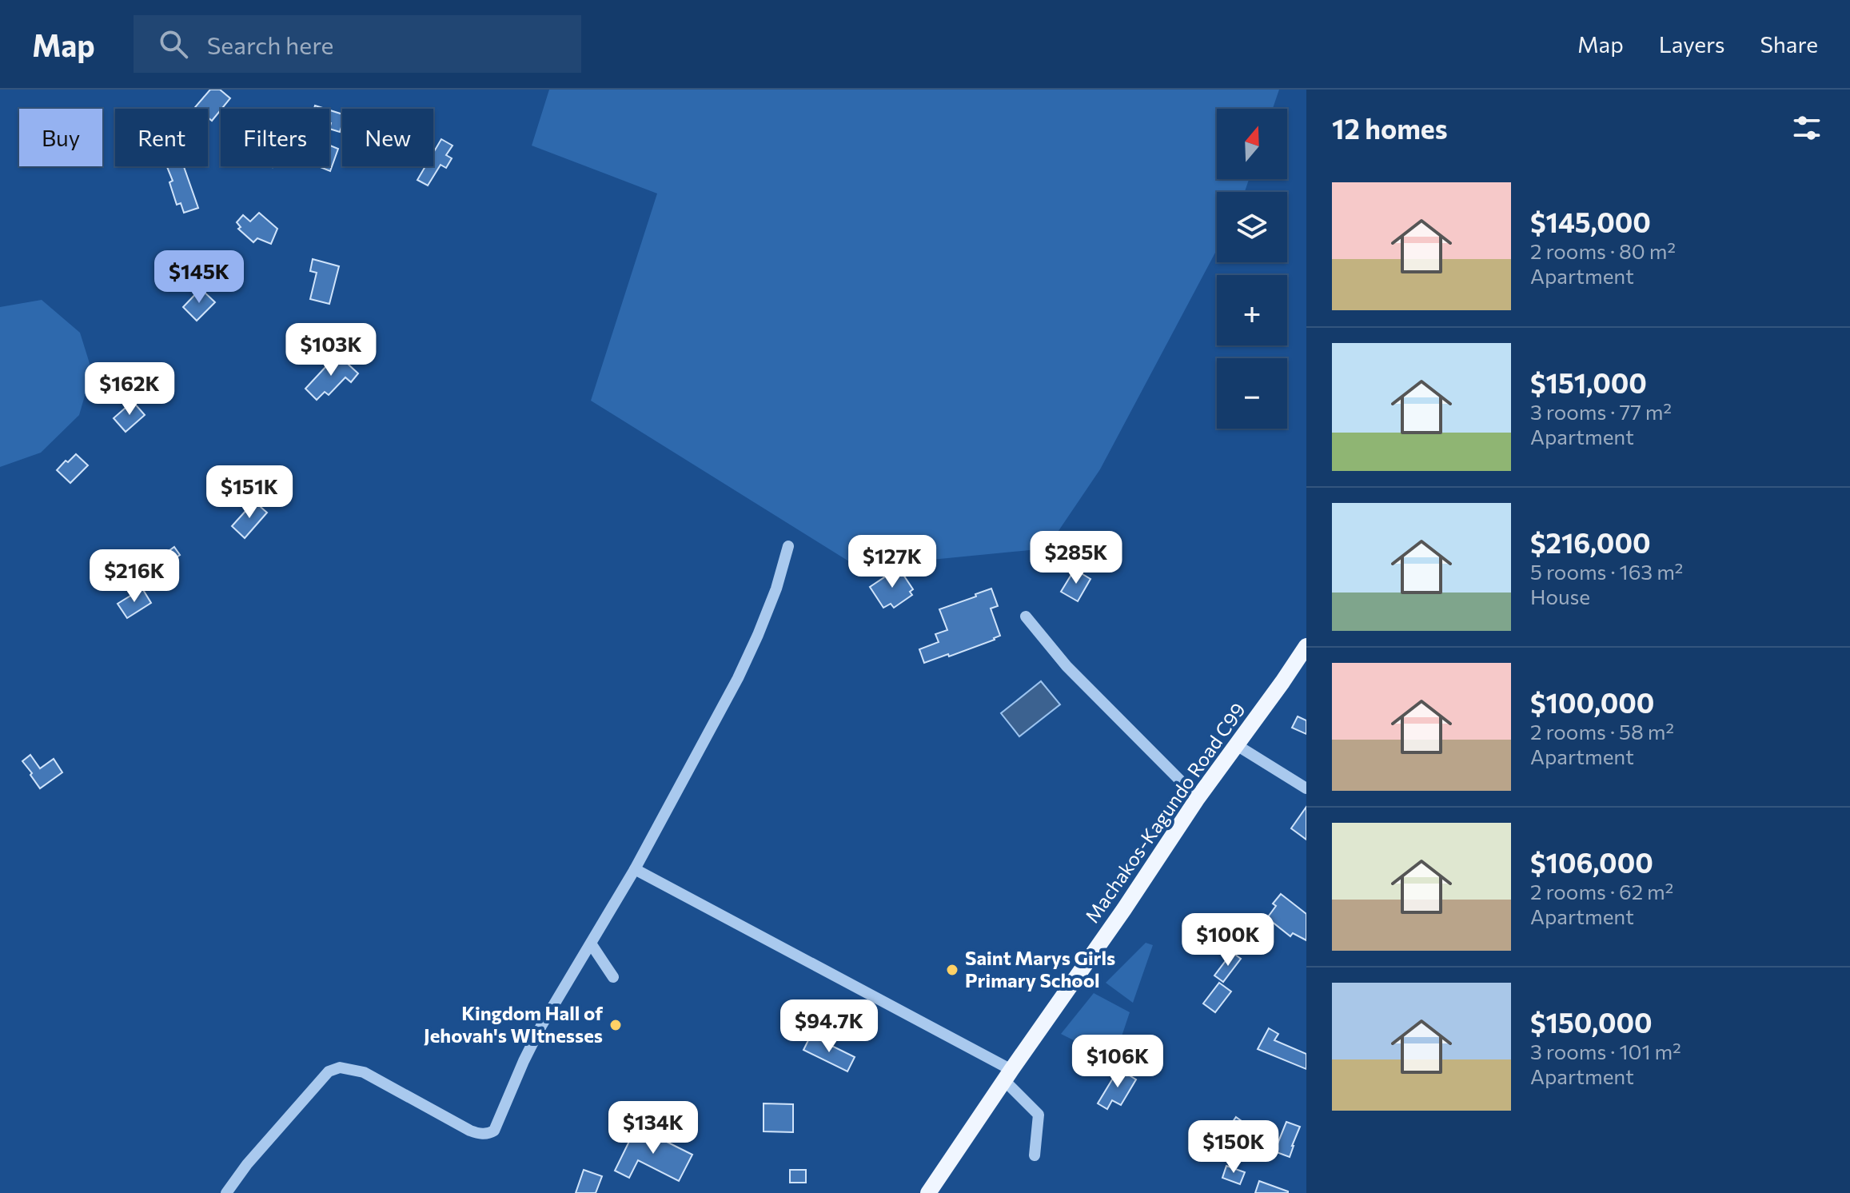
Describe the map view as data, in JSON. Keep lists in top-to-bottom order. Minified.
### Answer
{"streets":{"main road":["Machakos-Kagundo Road C99"]},"places":["Saint Marys Girls Primary School","Kingdom Hall of Jehovah's WItnesses"],"north":"top","page":{"header":"Map","search":"Search here","nav":["Map","Layers","Share"],"heading":"12 homes","map_buttons":["+","−"],"chip":["Buy","Rent","Filters","New"],"list":[{"name":"$145,000","note":"2 rooms · 80 m² · Apartment"},{"name":"$151,000","note":"3 rooms · 77 m² · Apartment"},{"name":"$216,000","note":"5 rooms · 163 m² · House"},{"name":"$100,000","note":"2 rooms · 58 m² · Apartment"},{"name":"$106,000","note":"2 rooms · 62 m² · Apartment"},{"name":"$150,000","note":"3 rooms · 101 m² · Apartment"}],"price":["$145K","$103K","$162K","$151K","$285K","$127K","$216K","$100K","$94.7K","$106K","$134K","$150K"]}}
